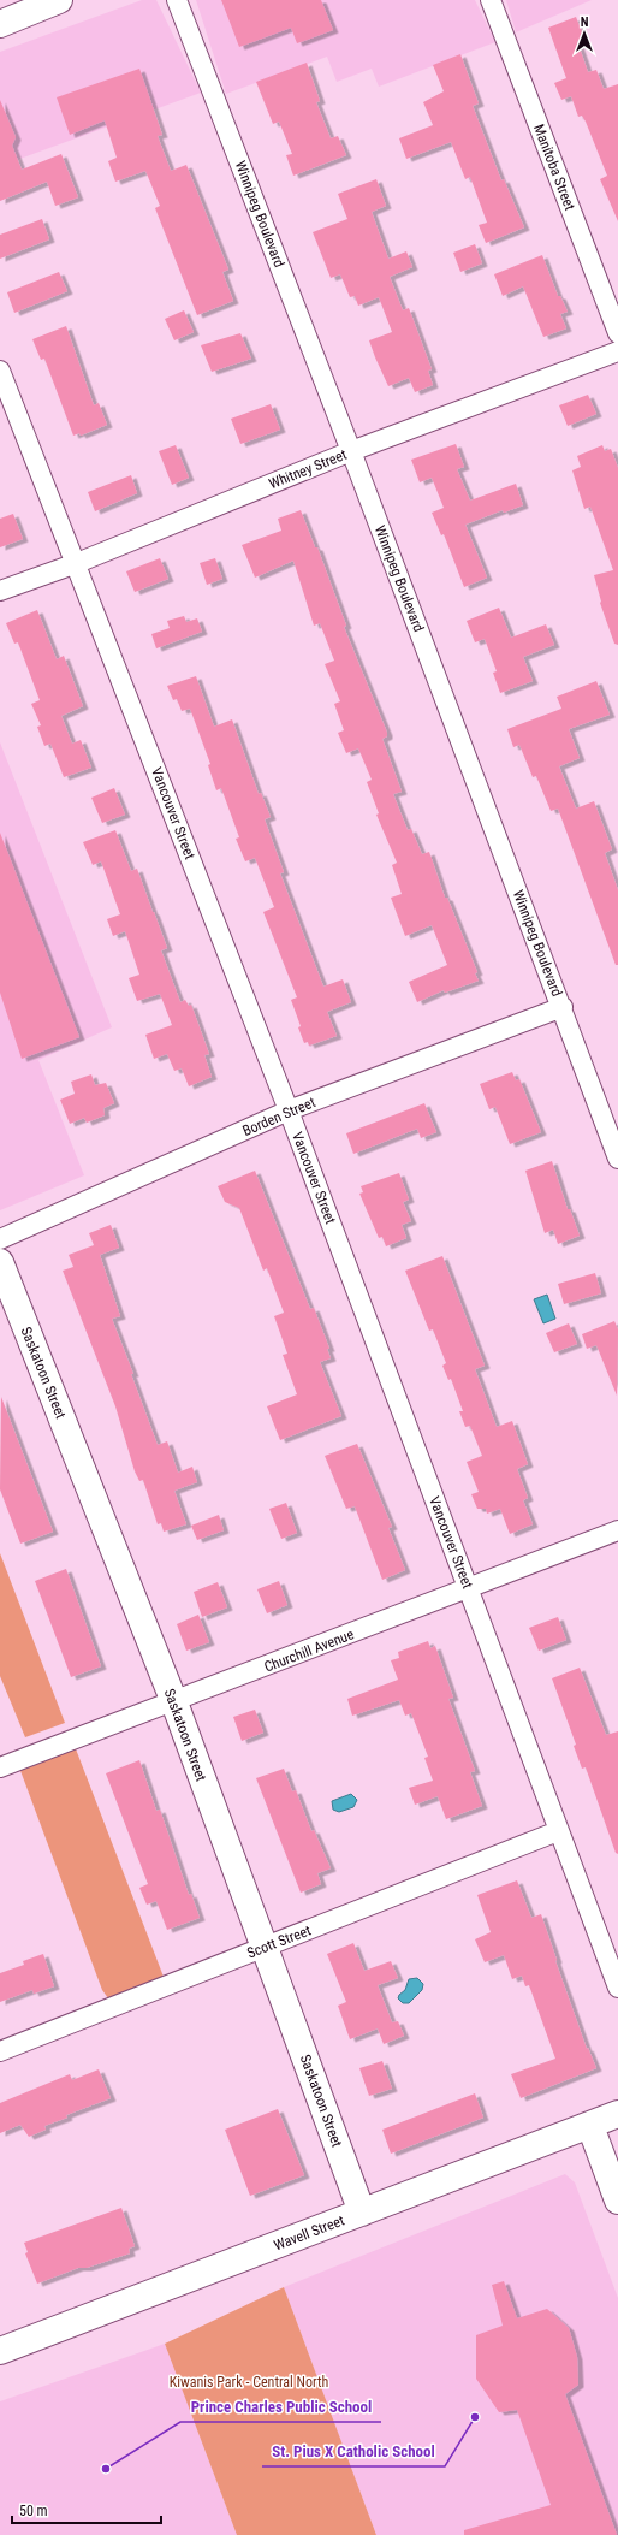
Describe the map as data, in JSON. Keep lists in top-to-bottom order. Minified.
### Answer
{"streets":{"street":["Manitoba Street","Winnipeg Boulevard","Whitney Street","Vancouver Street","Borden Street","Saskatoon Street","Churchill Avenue","Scott Street","Wavell Street"]},"crossings":[["Winnipeg Boulevard","Whitney Street"],["Winnipeg Boulevard","Borden Street"],["Whitney Street","Vancouver Street"],["Vancouver Street","Borden Street"],["Vancouver Street","Churchill Avenue"],["Vancouver Street","Scott Street"],["Saskatoon Street","Churchill Avenue"],["Saskatoon Street","Scott Street"],["Saskatoon Street","Wavell Street"]],"parks":["Kiwanis Park - Central North"],"places":["St. Pius X Catholic School","Prince Charles Public School"],"scale_bar":"50 m","north":"top"}
